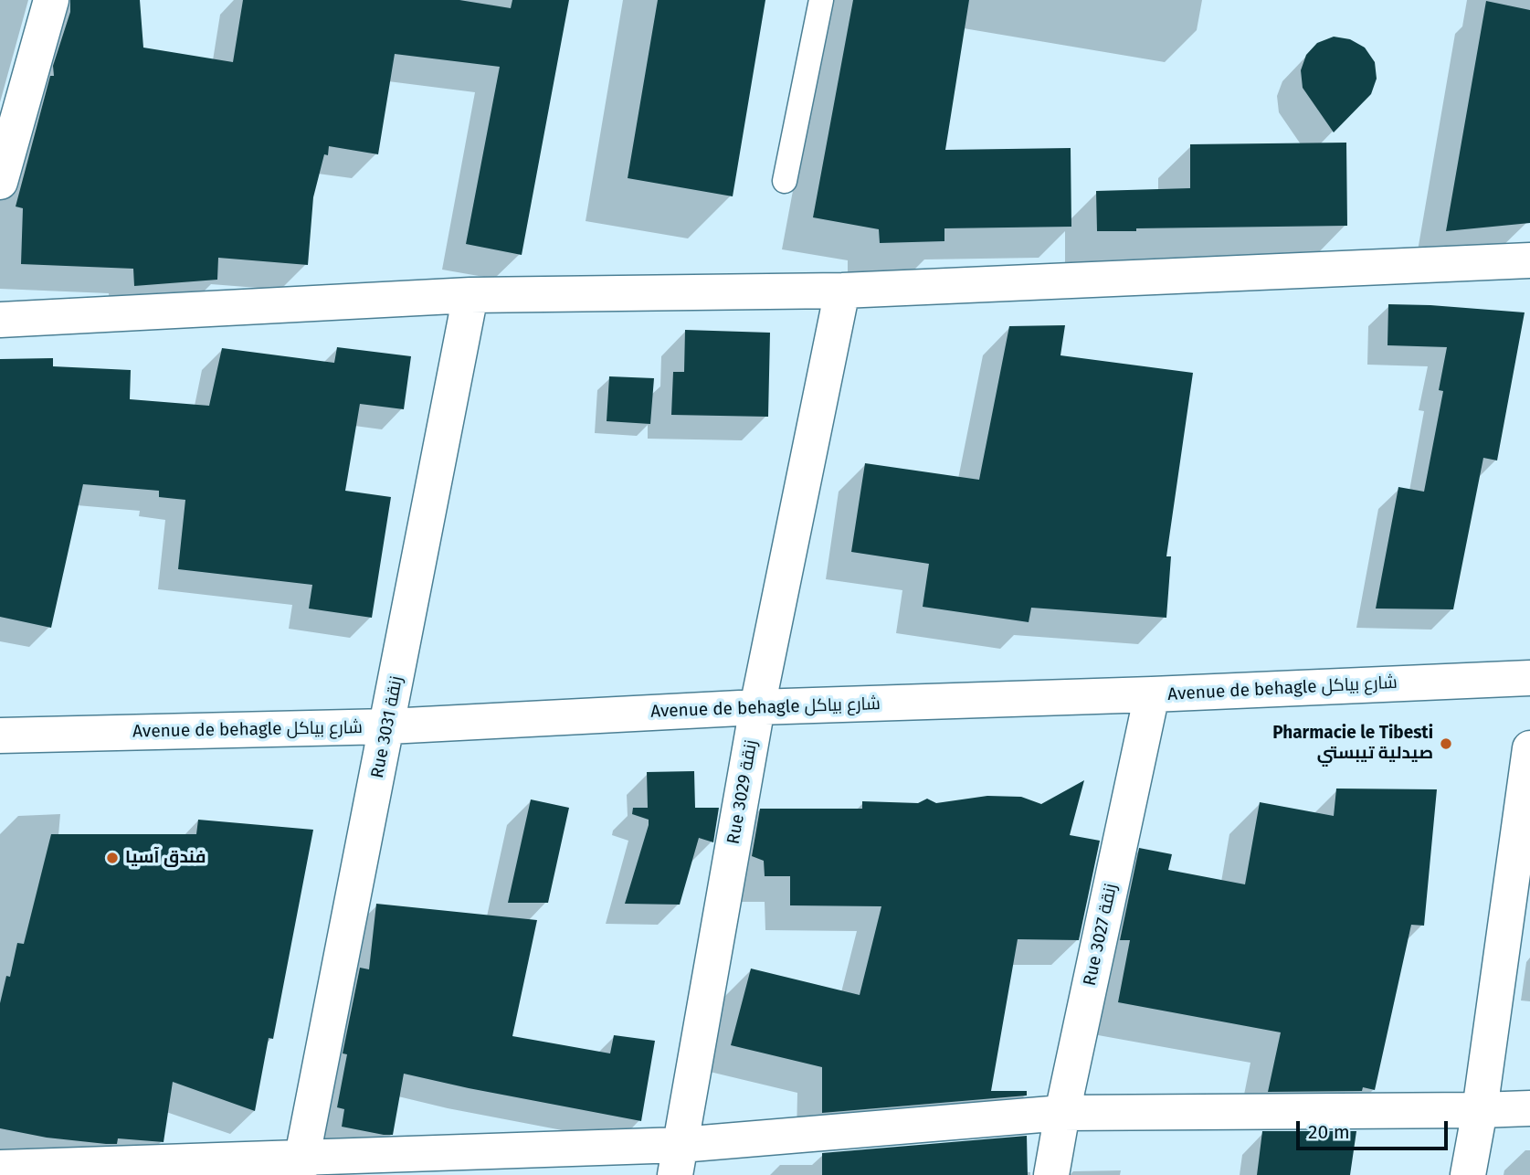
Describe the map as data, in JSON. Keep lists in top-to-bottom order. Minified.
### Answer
{"streets":{"street":["Avenue de behagle شارع بياكل","Rue 3031 زنقة","Rue 3029 زنقة","Rue 3027 زنقة"]},"crossings":[["Avenue de behagle شارع بياكل","Rue 3031 زنقة"],["Avenue de behagle شارع بياكل","Rue 3029 زنقة"],["Avenue de behagle شارع بياكل","Rue 3027 زنقة"]],"places":["Pharmacie le Tibesti صيدلية تيبستي","فندق آسيا"],"scale_bar":"20 m"}
